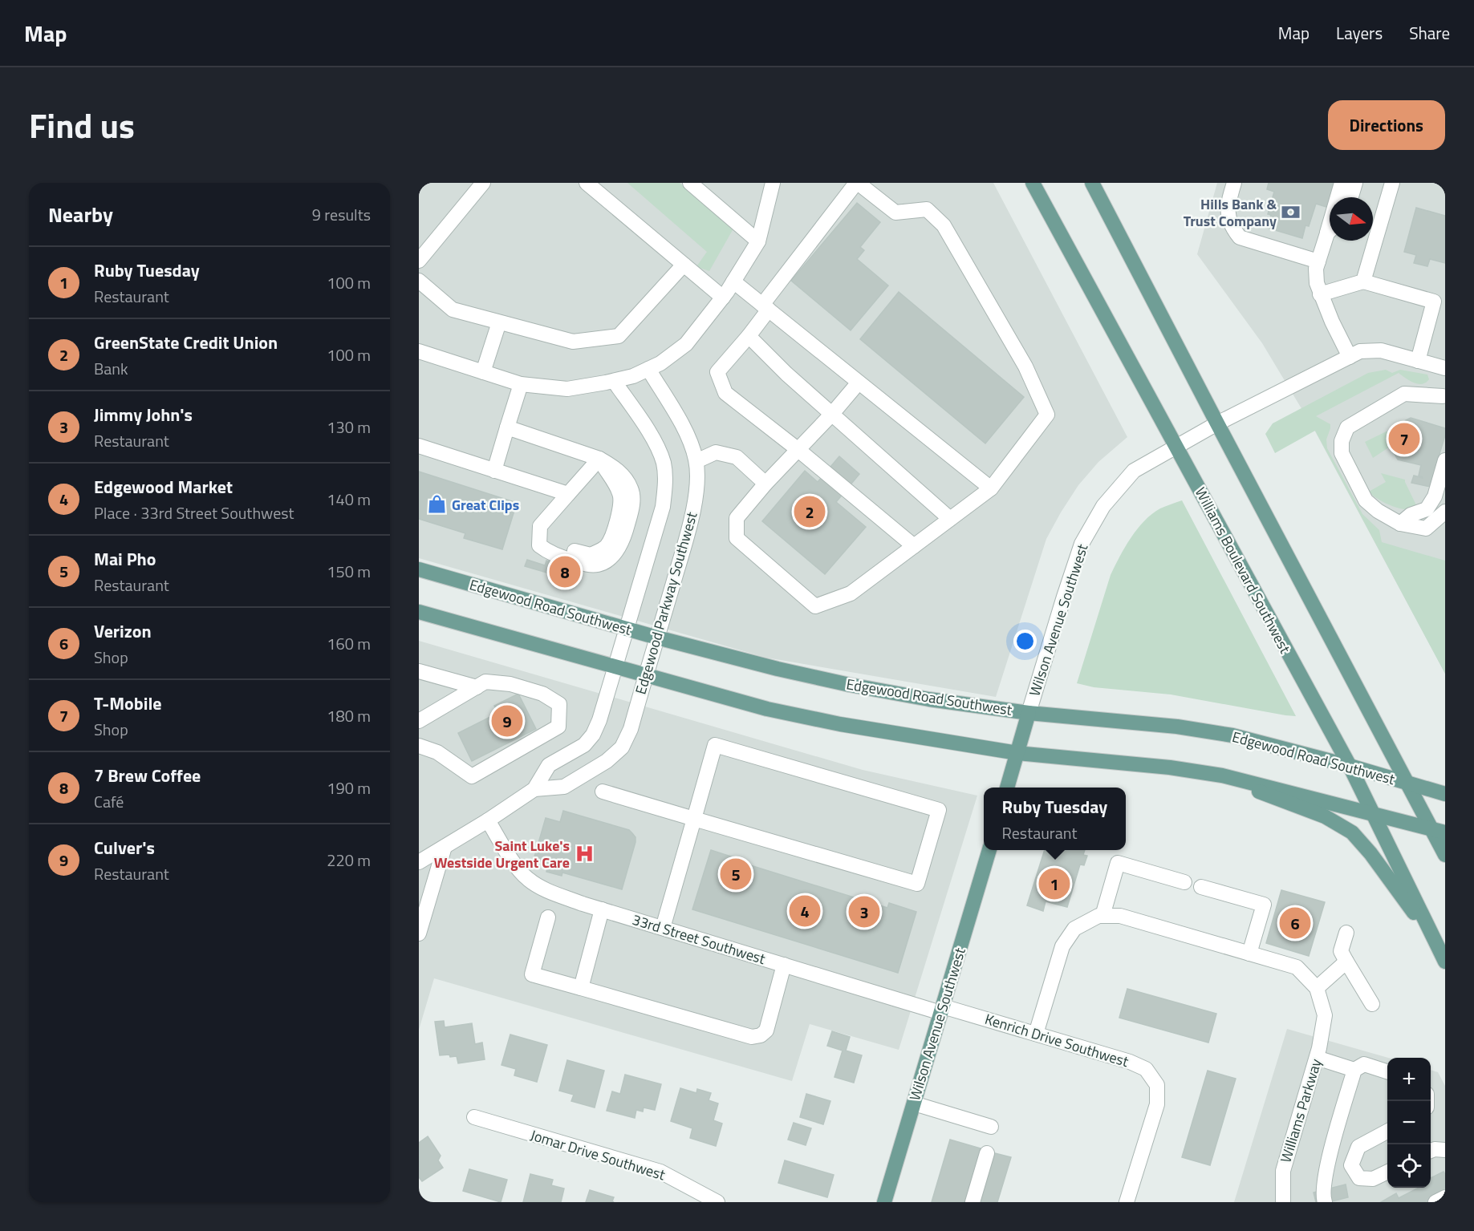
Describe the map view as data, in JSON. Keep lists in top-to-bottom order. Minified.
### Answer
{"streets":{"main road":["Williams Boulevard Southwest","Edgewood Road Southwest","Wilson Avenue Southwest"],"street":["Edgewood Parkway Southwest","33rd Street Southwest","Kenrich Drive Southwest","Williams Parkway","Jomar Drive Southwest"]},"crossings":[["Williams Boulevard Southwest","Edgewood Road Southwest"],["Williams Boulevard Southwest","Wilson Avenue Southwest"],["Edgewood Parkway Southwest","Edgewood Road Southwest"],["Edgewood Parkway Southwest","33rd Street Southwest"],["Edgewood Road Southwest","Wilson Avenue Southwest"],["Wilson Avenue Southwest","33rd Street Southwest"],["Wilson Avenue Southwest","Kenrich Drive Southwest"],["33rd Street Southwest","Kenrich Drive Southwest"]],"places":{"bank":["Hills Bank & Trust Company"],"shop":["Great Clips"],"hospital":["Saint Luke's Westside Urgent Care"]},"north":"right","page":{"header":"Map","nav":["Map","Layers","Share"],"title":"Find us","buttons":"Directions","heading":["Nearby","9 results"],"list":[{"mark":"1","name":"Ruby Tuesday","note":"Restaurant","value":"100 m"},{"mark":"2","name":"GreenState Credit Union","note":"Bank","value":"100 m"},{"mark":"3","name":"Jimmy John's","note":"Restaurant","value":"130 m"},{"mark":"4","name":"Edgewood Market","note":"Place · 33rd Street Southwest","value":"140 m"},{"mark":"5","name":"Mai Pho","note":"Restaurant","value":"150 m"},{"mark":"6","name":"Verizon","note":"Shop","value":"160 m"},{"mark":"7","name":"T-Mobile","note":"Shop","value":"180 m"},{"mark":"8","name":"7 Brew Coffee","note":"Café","value":"190 m"},{"mark":"9","name":"Culver's","note":"Restaurant","value":"220 m"}],"pins":["7","2","8","9","5","1","4","3","6"],"popup":["Ruby Tuesday","Restaurant"],"map_buttons":["+","−"]}}
